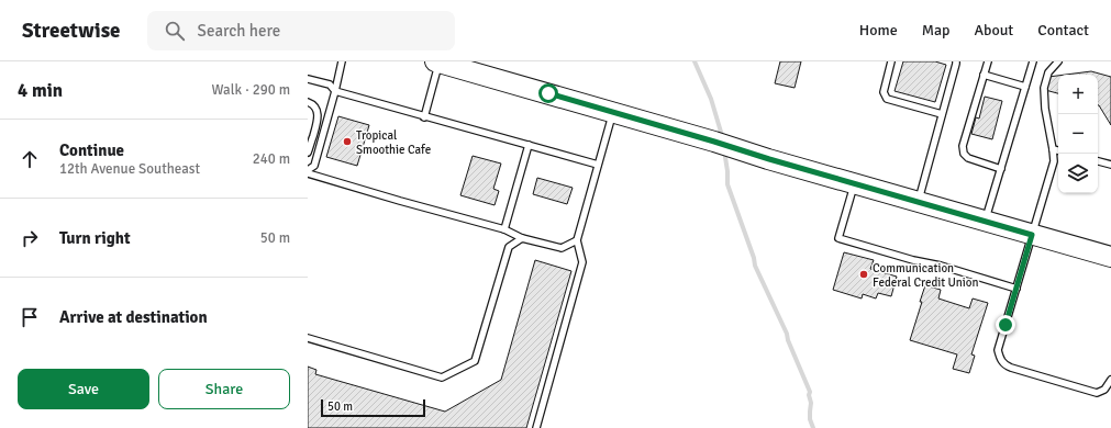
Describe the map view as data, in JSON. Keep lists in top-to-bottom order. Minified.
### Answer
{"places":["Tropical Smoothie Cafe","Communication Federal Credit Union"],"scale_bar":"50 m","page":{"header":"Streetwise","search":"Search here","nav":["Home","Map","About","Contact"],"heading":["4 min","Walk · 290 m"],"map_buttons":["+","−"],"list":[["Continue","12th Avenue Southeast","240 m"],["Turn right","50 m"],"Arrive at destination"],"buttons":["Save","Share"],"scale":"50 m"}}
